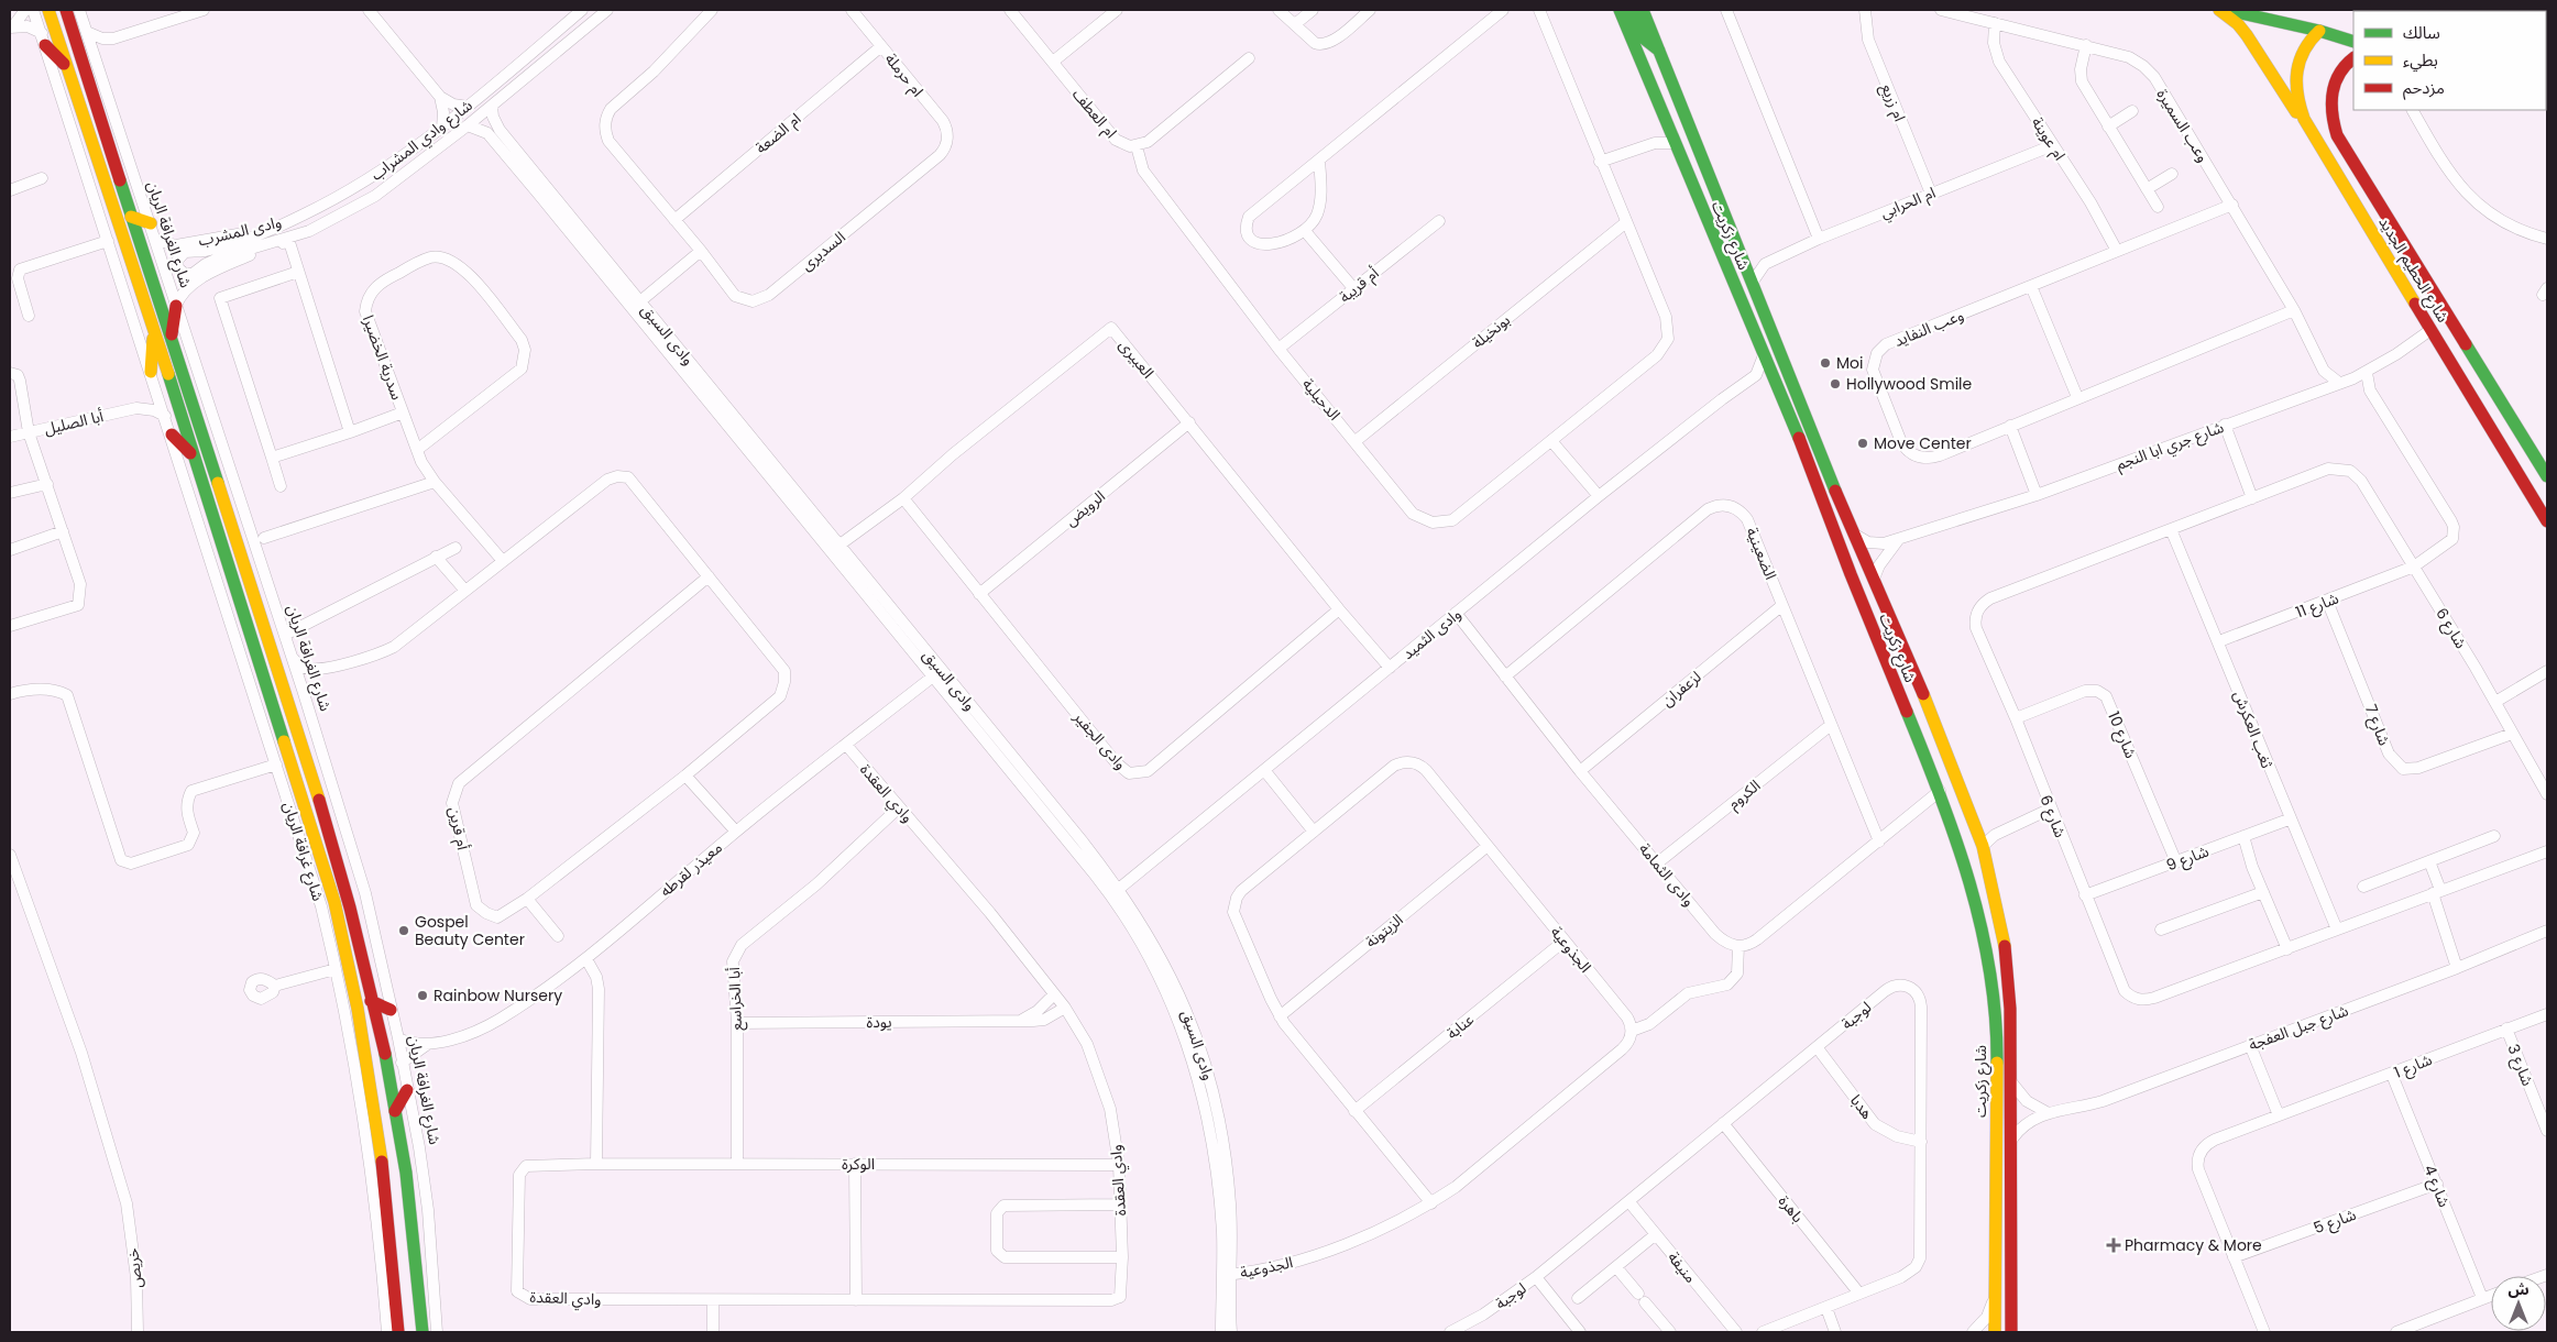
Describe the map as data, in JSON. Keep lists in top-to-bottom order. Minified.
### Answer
{"streets":{"main road":["شارع الغرافة الريان","شارع زكريت","شارع الحطيم الجديد"],"street":["ام حرملة","ام زريع","ام العطف","وعب السميرة","ام الضعة","ام عوينة","شارع وادي المشراب","ام الحرابي","وادى المشرب","السديرى","أم قريبة","وعب النفايد","بونخيلة","وادى السيق","سدرية الخضيرا","العبيرى","الدحيلية","أبا الصليل","شارع جري ابا النجم","الرويض","الضعينية","شارع 11","شارع 6","وادى الثميد","لزعفران","شارع 7","ثغب العكرش","شارع 10","وادى الجفير","وادي العقدة","الكروم","أم قرين","شارع غرافة الريان","شارع 9","معيذر لقرطه","وادى الثمامة","الزيتونة","الجذوعية","أبا الخراسع","لوجبة","يودة","عنابة","شارع جبل العفجة","شارع 3","شارع 1","هدبا","الوكرة","شارع 4","باهرة","شارع 5","منيفة","خريص"]},"crossings":[["ام حرملة","ام الضعة"],["ام حرملة","السديرى"],["ام زريع","ام الحرابي"],["ام العطف","الدحيلية"],["وعب السميرة","ام عوينة"],["وعب السميرة","وعب النفايد"],["وعب السميرة","شارع جري ابا النجم"],["ام الضعة","السديرى"],["ام عوينة","ام الحرابي"],["ام عوينة","وعب النفايد"],["شارع وادي المشراب","وادى المشرب"],["شارع وادي المشراب","شارع الغرافة الريان"],["شارع وادي المشراب","وادى السيق"],["وادى المشرب","شارع الغرافة الريان"],["شارع الغرافة الريان","معيذر لقرطه"],["شارع زكريت","شارع جري ابا النجم"],["شارع زكريت","شارع جبل العفجة"],["شارع الحطيم الجديد","شارع جري ابا النجم"],["أم قريبة","الدحيلية"],["بونخيلة","الدحيلية"],["وادى السيق","العبيرى"],["وادى السيق","وادى الثميد"],["وادى السيق","معيذر لقرطه"],["وادى السيق","الجذوعية"],["سدرية الخضيرا","أم قرين"],["العبيرى","الرويض"],["العبيرى","وادى الثميد"],["العبيرى","وادى الجفير"],["أبا الصليل","شارع غرافة الريان"],["شارع جري ابا النجم","شارع 11"],["الرويض","وادى الجفير"],["الضعينية","لزعفران"],["الضعينية","الكروم"],["الضعينية","وادى الثمامة"],["شارع 11","شارع 6"],["شارع 11","شارع 7"],["شارع 11","ثغب العكرش"],["شارع 6","شارع 7"],["شارع 6","ثغب العكرش"],["شارع 6","شارع 10"],["شارع 6","شارع 9"],["وادى الثميد","وادى الثمامة"],["لزعفران","وادى الثمامة"],["ثغب العكرش","شارع 9"],["شارع 10","شارع 9"],["وادي العقدة","معيذر لقرطه"],["وادي العقدة","أبا الخراسع"],["وادي العقدة","يودة"],["وادي العقدة","الوكرة"],["الكروم","وادى الثمامة"],["الزيتونة","الجذوعية"],["الجذوعية","عنابة"],["أبا الخراسع","يودة"],["أبا الخراسع","الوكرة"],["لوجبة","هدبا"],["لوجبة","باهرة"],["لوجبة","منيفة"],["شارع 3","شارع 1"],["شارع 1","شارع 4"],["شارع 1","شارع 5"],["شارع 4","شارع 5"]],"places":{"other":["Moi","Hollywood Smile","Move Center","Gospel Beauty Center","Rainbow Nursery"],"health":["Pharmacy & More"]},"legend":["سالك","بطيء","مزدحم"],"north":"top"}
